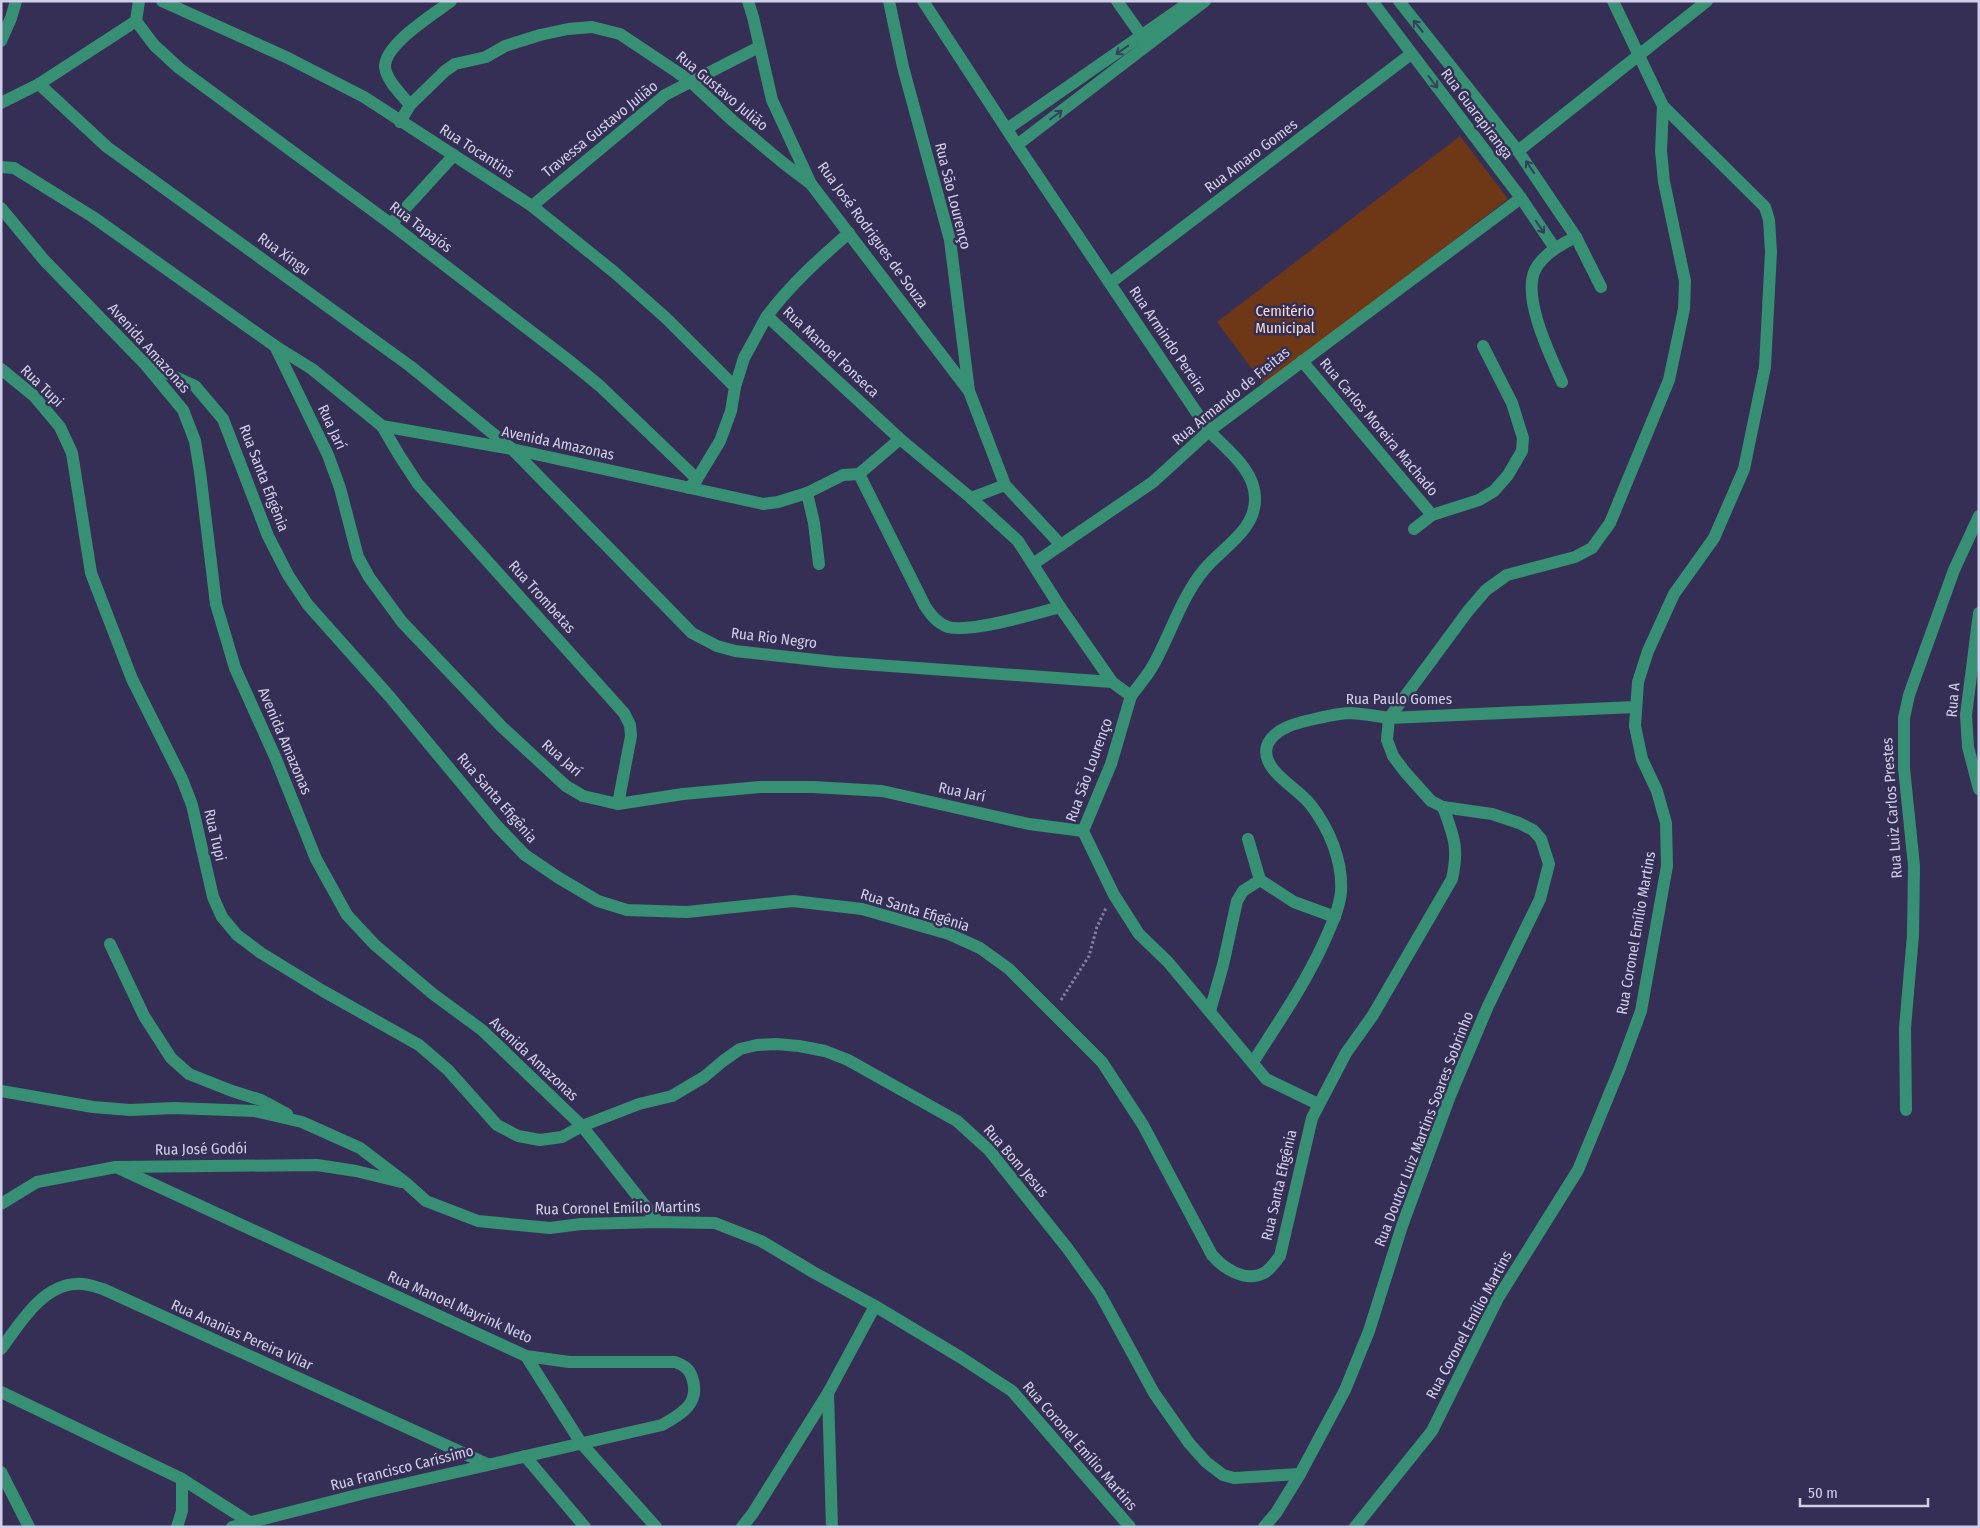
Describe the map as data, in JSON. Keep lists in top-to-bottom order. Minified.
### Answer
{"streets":{"street":["Rua Gustavo Julião","Rua Guarapiranga","Travessa Gustavo Julião","Rua Tocantins","Rua Amaro Gomes","Rua São Lourenço","Rua Tapajós","Rua José Rodrigues de Souza","Rua Xingu","Rua Armindo Pereira","Avenida Amazonas","Rua Manoel Fonseca","Rua Tupi","Rua Armando de Freitas","Rua Jarí","Rua Carlos Moreira Machado","Rua Santa Efigênia","Rua Trombetas","Rua Rio Negro","Rua Paulo Gomes","Rua A","Rua Luiz Carlos Prestes","Rua Coronel Emílio Martins","Rua Doutor Luiz Martins Soares Sobrinho","Rua José Godói","Rua Bom Jesus","Rua Manoel Mayrink Neto","Rua Ananias Pereira Vilar","Rua Francisco Caríssimo"]},"crossings":[["Rua Gustavo Julião","Travessa Gustavo Julião"],["Rua Gustavo Julião","Rua Tocantins"],["Rua Gustavo Julião","Rua José Rodrigues de Souza"],["Rua Guarapiranga","Rua Amaro Gomes"],["Rua Guarapiranga","Rua Armando de Freitas"],["Travessa Gustavo Julião","Rua Tocantins"],["Travessa Gustavo Julião","Rua José Rodrigues de Souza"],["Rua Tocantins","Rua Manoel Fonseca"],["Rua Amaro Gomes","Rua Armindo Pereira"],["Rua São Lourenço","Rua José Rodrigues de Souza"],["Rua São Lourenço","Rua Armindo Pereira"],["Rua São Lourenço","Rua Jarí"],["Rua São Lourenço","Rua Santa Efigênia"],["Rua São Lourenço","Rua Paulo Gomes"],["Rua Tapajós","Avenida Amazonas"],["Rua Tapajós","Rua Manoel Fonseca"],["Rua Xingu","Avenida Amazonas"],["Rua Xingu","Rua Rio Negro"],["Rua Armindo Pereira","Rua Armando de Freitas"],["Avenida Amazonas","Rua Manoel Fonseca"],["Avenida Amazonas","Rua Tupi"],["Avenida Amazonas","Rua Jarí"],["Avenida Amazonas","Rua Santa Efigênia"],["Avenida Amazonas","Rua Trombetas"],["Avenida Amazonas","Rua Rio Negro"],["Avenida Amazonas","Rua Coronel Emílio Martins"],["Avenida Amazonas","Rua Bom Jesus"],["Rua Manoel Fonseca","Rua Armando de Freitas"],["Rua Tupi","Rua Bom Jesus"],["Rua Armando de Freitas","Rua Carlos Moreira Machado"],["Rua Jarí","Rua Trombetas"],["Rua Santa Efigênia","Rua Doutor Luiz Martins Soares Sobrinho"],["Rua Paulo Gomes","Rua Coronel Emílio Martins"],["Rua Coronel Emílio Martins","Rua José Godói"],["Rua Doutor Luiz Martins Soares Sobrinho","Rua Bom Jesus"],["Rua José Godói","Rua Manoel Mayrink Neto"],["Rua Manoel Mayrink Neto","Rua Francisco Caríssimo"],["Rua Ananias Pereira Vilar","Rua Francisco Caríssimo"]],"parks":["Cemitério Municipal"],"scale_bar":"50 m"}
